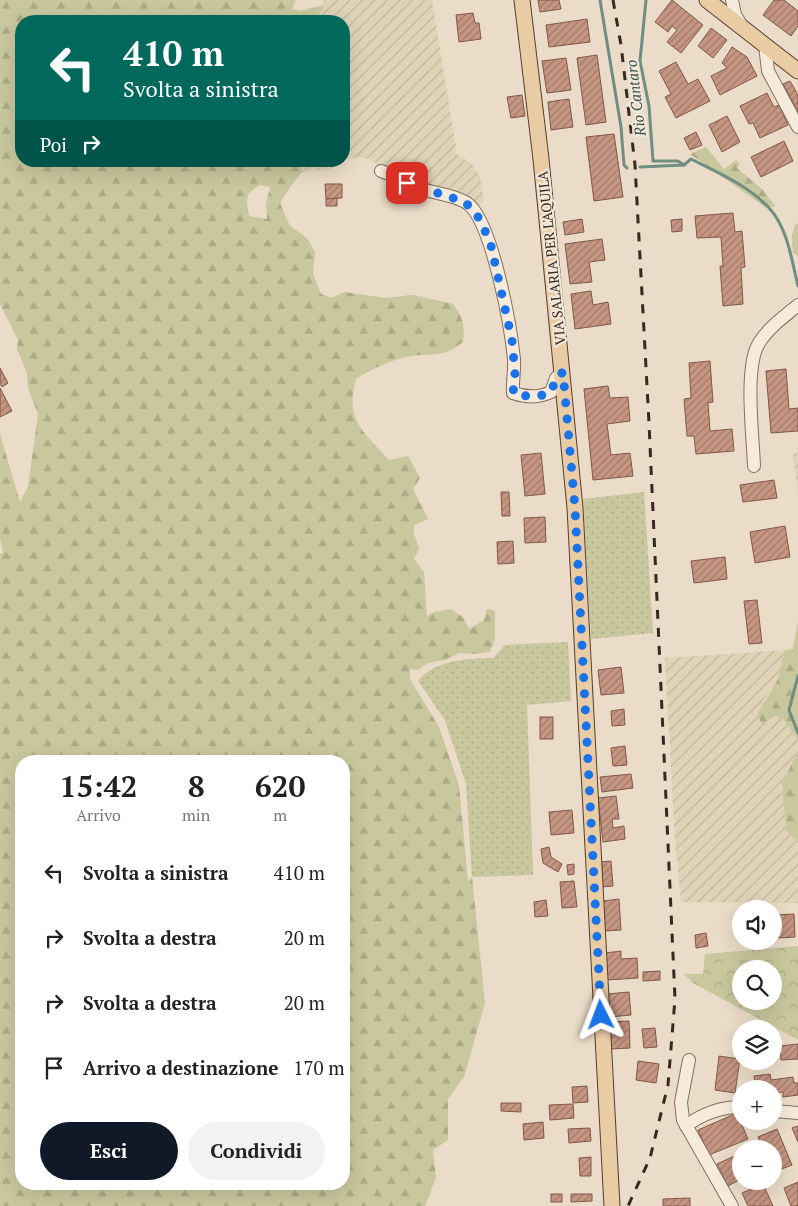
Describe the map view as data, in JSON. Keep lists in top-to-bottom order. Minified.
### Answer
{"streets":{"main road":["VIA SALARIA PER L'AQUILA"]},"water":["Rio Cantaro"],"page":{"turn":["410 m","Svolta a sinistra"],"then":"Poi","eta":["15:42","Arrivo","8","min","620","m"],"list":[{"name":"Svolta a sinistra","value":"410 m"},{"name":"Svolta a destra","value":"20 m"},{"name":"Svolta a destra","value":"20 m"},{"name":"Arrivo a destinazione","value":"170 m"}],"map_buttons":["+","−"],"buttons":["Esci","Condividi"]}}
